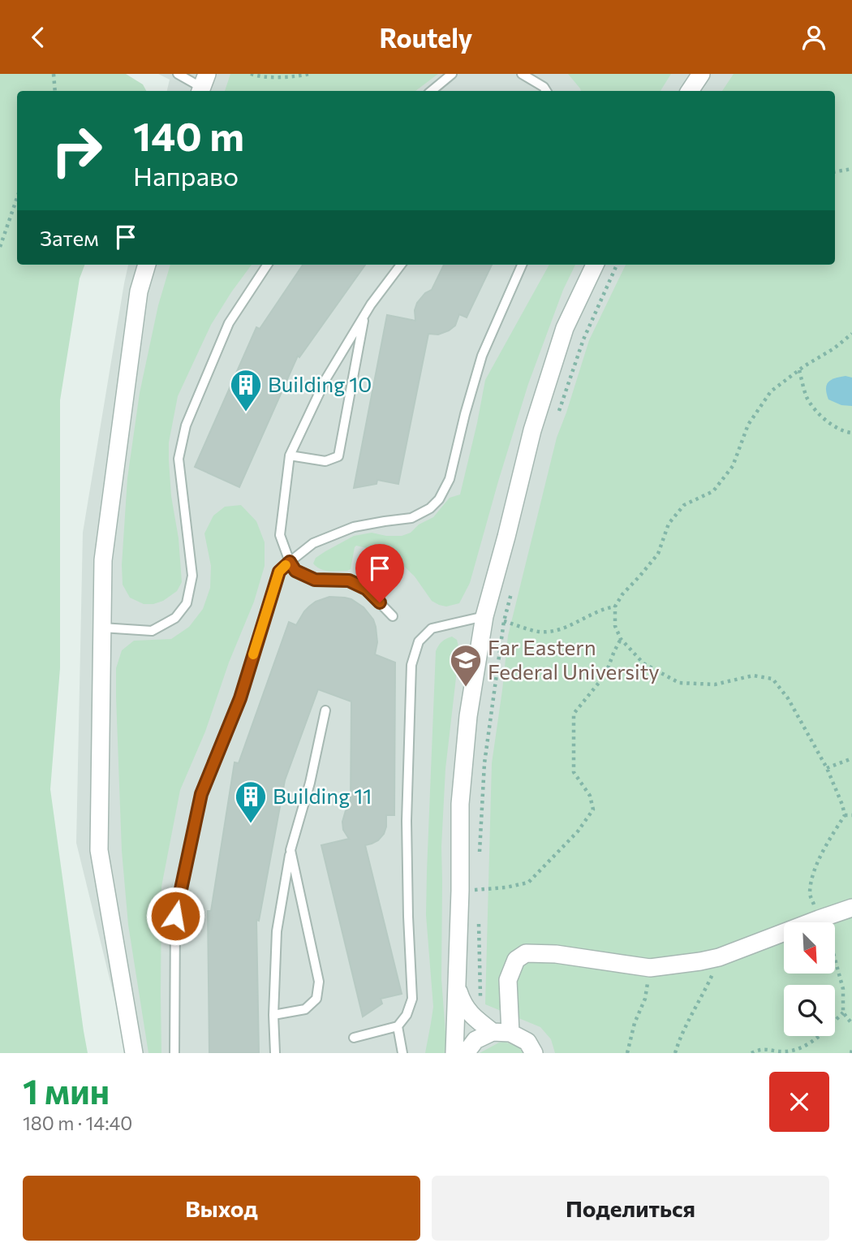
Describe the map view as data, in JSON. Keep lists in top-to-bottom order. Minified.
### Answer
{"places":{"building":["Building 10","Building 11"],"school or university":["Far Eastern Federal University"]},"north":"bottom right","page":{"header":"Routely","turn":["140 m","Направо"],"then":"Затем","heading":["1 мин","180 m · 14:40"],"buttons":["Выход","Поделиться"]}}
